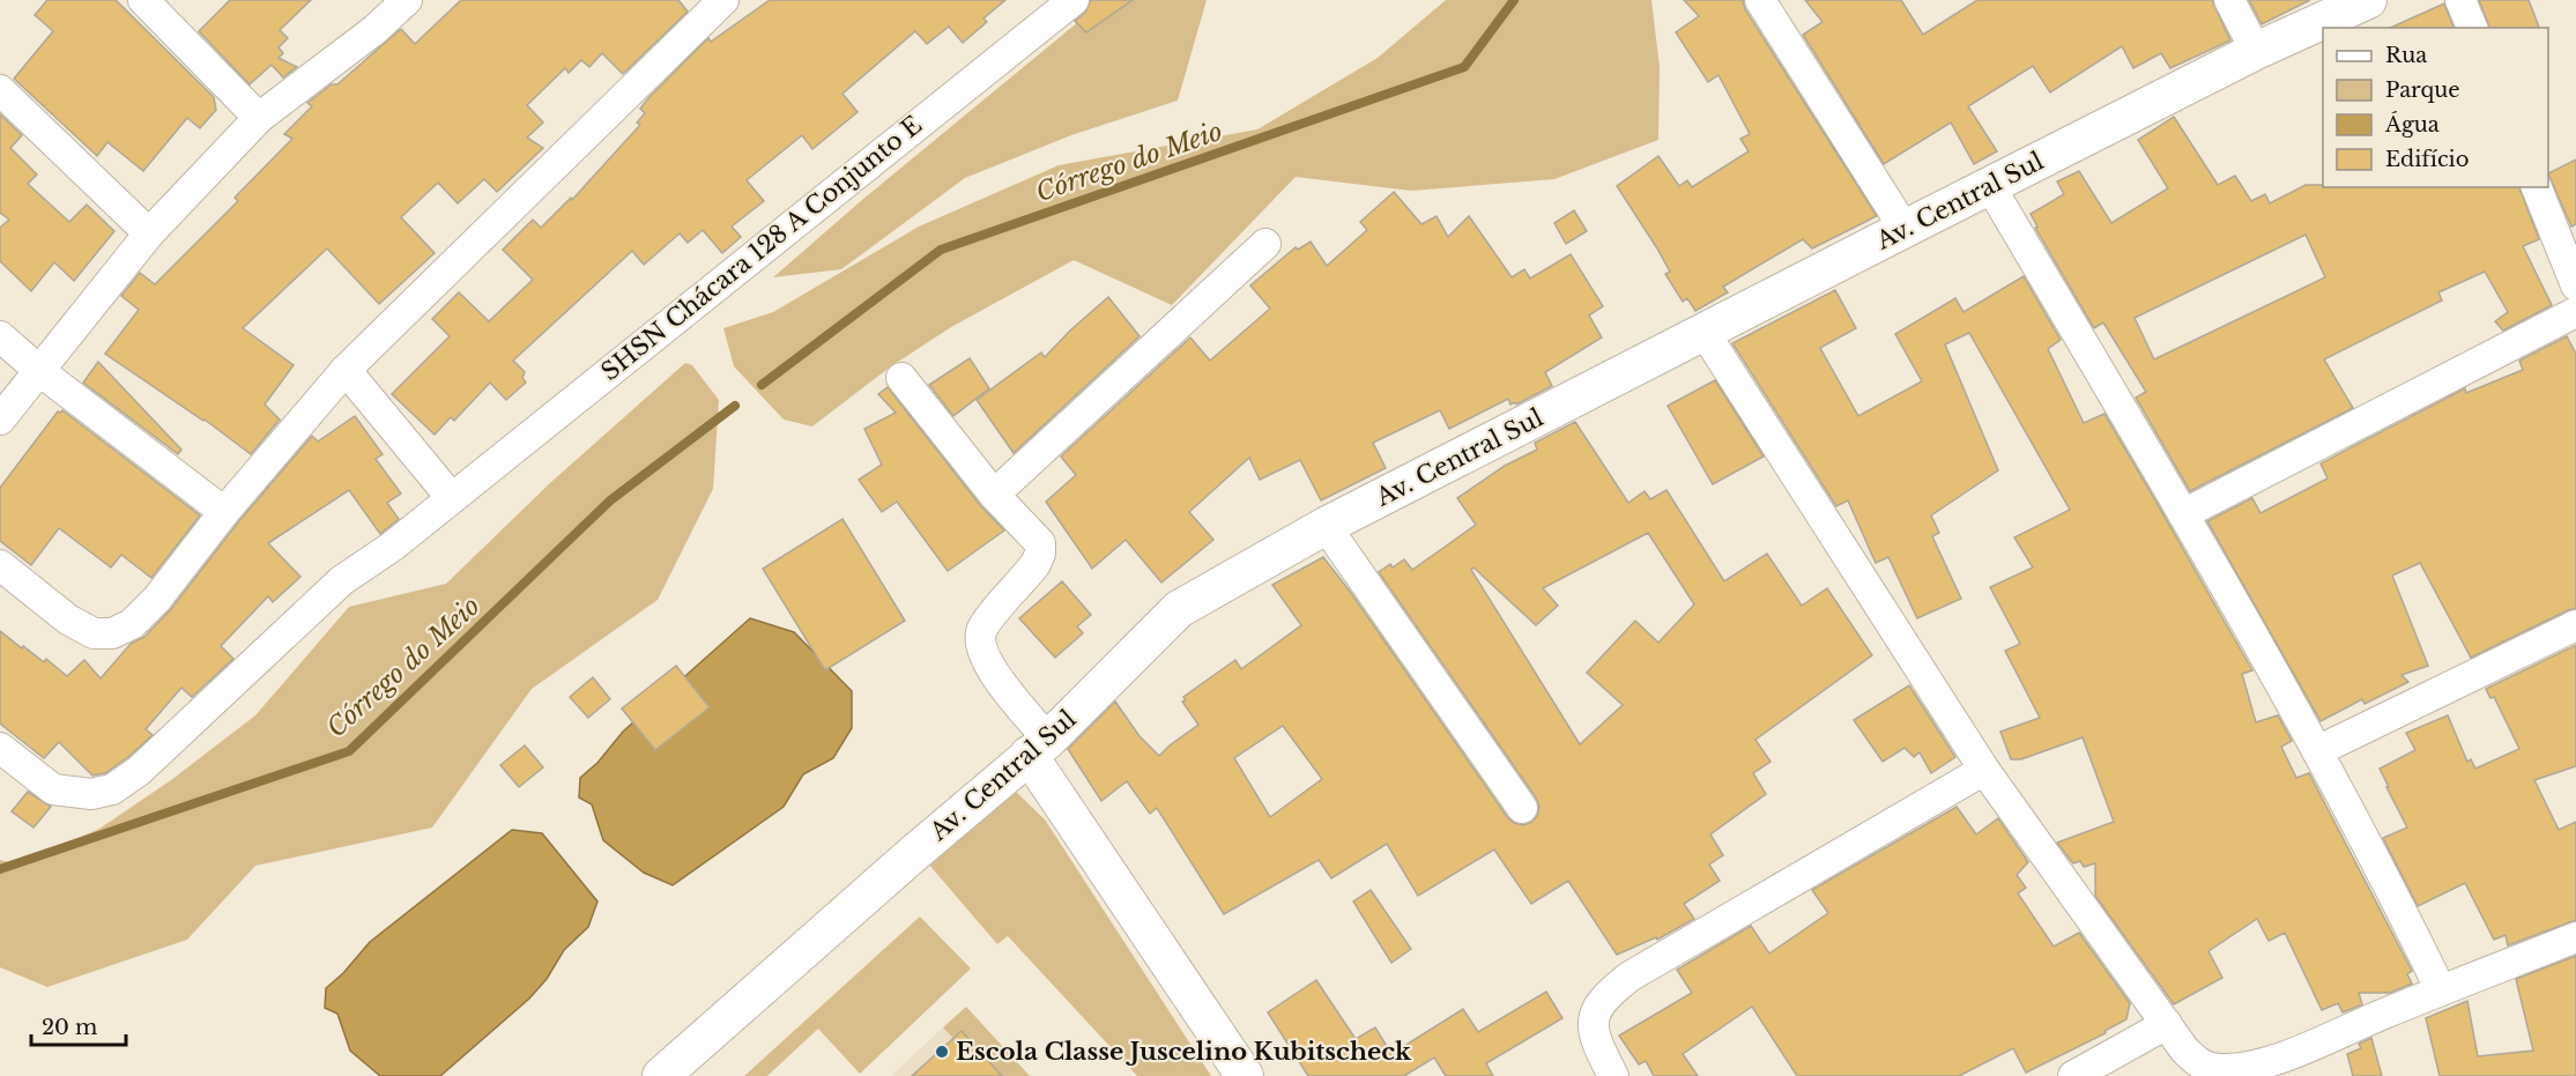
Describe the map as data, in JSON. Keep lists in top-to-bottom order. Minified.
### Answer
{"streets":{"street":["Av. Central Sul","SHSN Chácara 128 A Conjunto E"]},"water":["Córrego do Meio"],"places":["Escola Classe Juscelino Kubitscheck"],"legend":["Rua","Parque","Água","Edifício"],"scale_bar":"20 m"}
